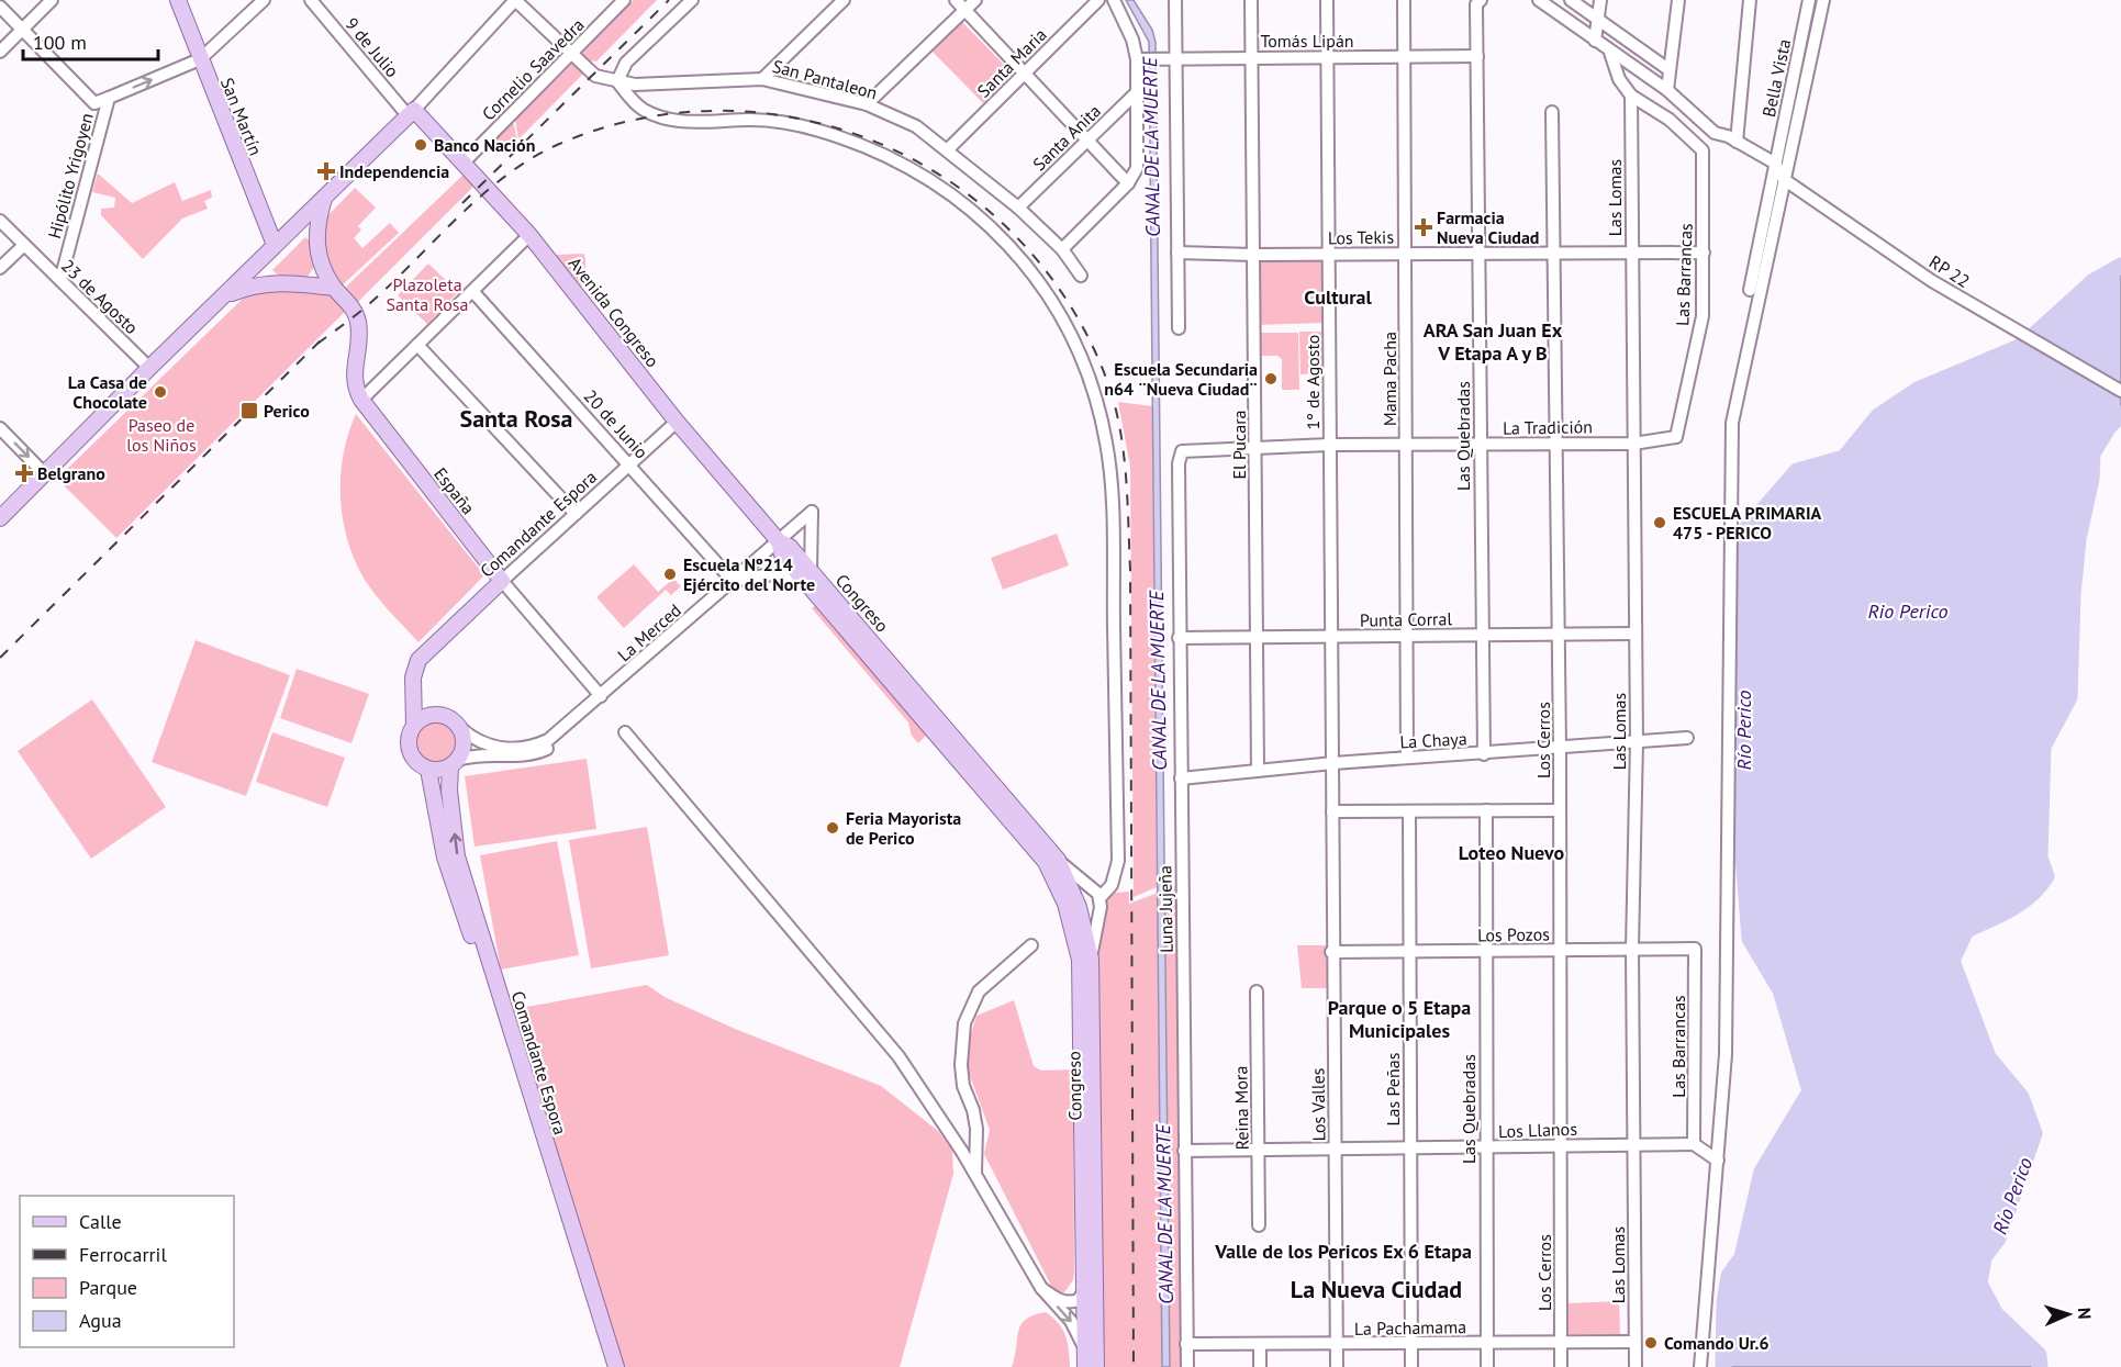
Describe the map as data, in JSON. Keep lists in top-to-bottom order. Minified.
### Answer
{"streets":{"main road":["San Martín","Avenida Congreso","España","Comandante Espora","Congreso"],"street":["Tomás Lipán","9 de Julio","Santa Maria","Cornelio Saavedra","Bella Vista","San Pantaleon","Santa Anita","Hipólito Yrigoyen","Las Lomas","Los Tekis","RP 22","Las Barrancas","23 de Agosto","Mama Pacha","1º de Agosto","20 de Junio","La Tradición","Las Quebradas","El Pucara","Punta Corral","La Merced","La Chaya","Los Cerros","Luna Jujeña","Los Pozos","Las Peñas","Los Valles","Reina Mora","Los Llanos","La Pachamama"]},"crossings":[["Tomás Lipán","Mama Pacha"],["Tomás Lipán","1º de Agosto"],["Tomás Lipán","Las Quebradas"],["Tomás Lipán","El Pucara"],["9 de Julio","Avenida Congreso"],["Santa Maria","San Pantaleon"],["Cornelio Saavedra","San Pantaleon"],["Cornelio Saavedra","Avenida Congreso"],["Bella Vista","RP 22"],["San Pantaleon","Santa Anita"],["San Martín","Hipólito Yrigoyen"],["Hipólito Yrigoyen","23 de Agosto"],["Las Lomas","Los Tekis"],["Las Lomas","Las Barrancas"],["Las Lomas","La Tradición"],["Las Lomas","Punta Corral"],["Las Lomas","La Chaya"],["Las Lomas","Los Pozos"],["Las Lomas","Los Llanos"],["Las Lomas","La Pachamama"],["Los Tekis","Las Barrancas"],["Los Tekis","Mama Pacha"],["Los Tekis","1º de Agosto"],["Los Tekis","Las Quebradas"],["Los Tekis","El Pucara"],["Los Tekis","Los Cerros"],["Las Barrancas","La Tradición"],["Las Barrancas","Los Pozos"],["Las Barrancas","Los Llanos"],["Avenida Congreso","Comandante Espora"],["Avenida Congreso","Congreso"],["Avenida Congreso","La Merced"],["Mama Pacha","La Tradición"],["Mama Pacha","Punta Corral"],["Mama Pacha","La Chaya"],["1º de Agosto","La Tradición"],["1º de Agosto","Punta Corral"],["1º de Agosto","La Chaya"],["1º de Agosto","Los Valles"],["20 de Junio","Comandante Espora"],["20 de Junio","La Merced"],["La Tradición","Las Quebradas"],["La Tradición","El Pucara"],["La Tradición","Los Cerros"],["La Tradición","Luna Jujeña"],["Las Quebradas","Punta Corral"],["Las Quebradas","La Chaya"],["Las Quebradas","Los Pozos"],["Las Quebradas","Los Llanos"],["Las Quebradas","La Pachamama"],["El Pucara","Punta Corral"],["El Pucara","La Chaya"],["España","Comandante Espora"],["España","La Merced"],["Congreso","La Merced"],["Punta Corral","Los Cerros"],["Punta Corral","Luna Jujeña"],["La Chaya","Los Cerros"],["La Chaya","Luna Jujeña"],["La Chaya","Los Valles"],["Los Cerros","Los Pozos"],["Los Cerros","Los Llanos"],["Los Cerros","La Pachamama"],["Luna Jujeña","Los Llanos"],["Luna Jujeña","La Pachamama"],["Los Pozos","Las Peñas"],["Los Pozos","Los Valles"],["Las Peñas","Los Llanos"],["Las Peñas","La Pachamama"],["Los Valles","Los Llanos"],["Los Valles","La Pachamama"],["Reina Mora","Los Llanos"]],"one_way":["Hipólito Yrigoyen","Comandante Espora"],"districts":["Cultural","ARA San Juan Ex V Etapa A y B","Santa Rosa","Loteo Nuevo","Parque o 5 Etapa Municipales","Valle de los Pericos Ex 6 Etapa","La Nueva Ciudad"],"water":["CANAL DE LA MUERTE","Rio Perico","Río Perico"],"parks":["Plazoleta Santa Rosa","Paseo de los Niños"],"places":{"other":["Banco Nación","Escuela Secundaria n64 ¨Nueva Ciudad¨","La Casa de Chocolate","ESCUELA PRIMARIA 475 - PERICO","Escuela Nº214 Ejército del Norte","Feria Mayorista de Perico","Comando Ur.6"],"health":["Independencia","Farmacia Nueva Ciudad","Belgrano"],"transit":["Perico"]},"legend":["Calle","Ferrocarril","Parque","Agua"],"scale_bar":"100 m","north":"right"}
